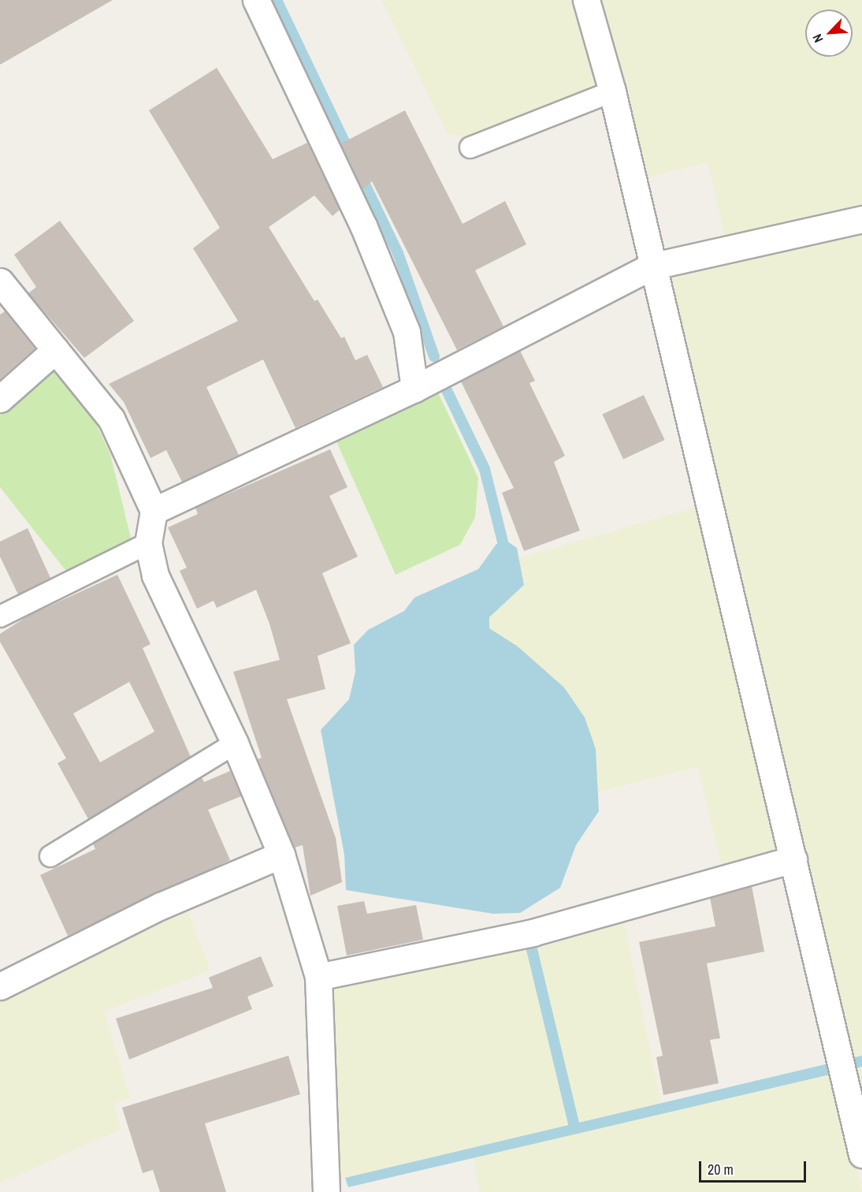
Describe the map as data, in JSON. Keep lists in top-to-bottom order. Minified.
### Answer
{"scale_bar":"20 m","north":"bottom left"}
